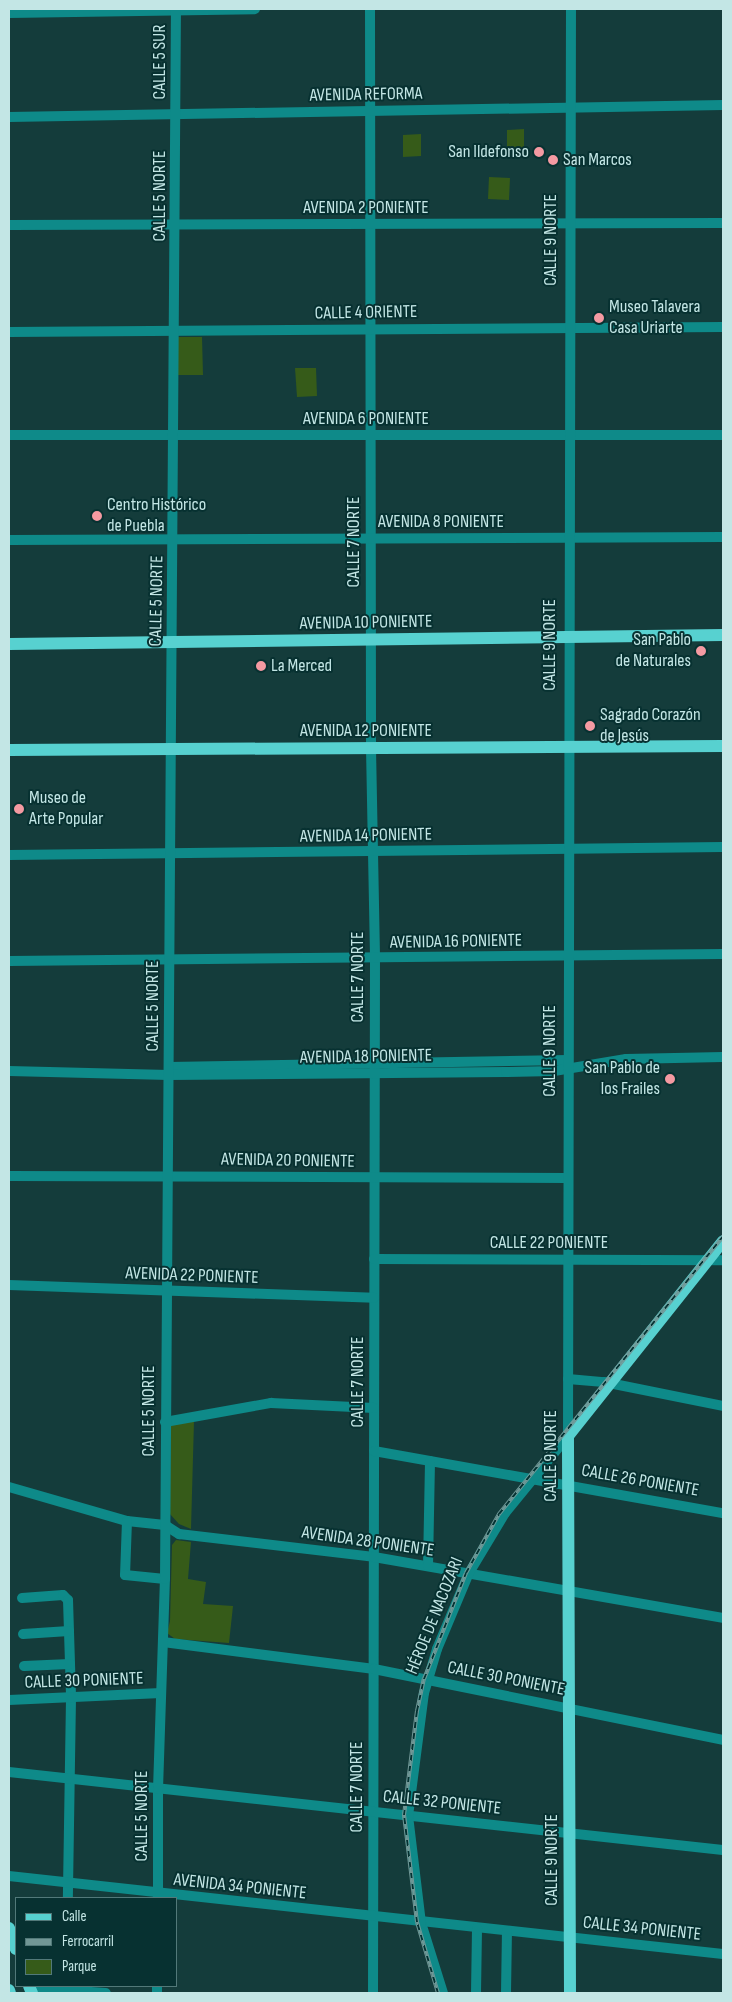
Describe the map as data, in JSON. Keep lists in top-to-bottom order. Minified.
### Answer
{"streets":{"main road":["CALLE 9 NORTE","AVENIDA 10 PONIENTE","AVENIDA 12 PONIENTE","HÉROE DE NACOZARI"],"street":["CALLE 5 SUR","AVENIDA REFORMA","CALLE 5 NORTE","AVENIDA 2 PONIENTE","CALLE 4 ORIENTE","AVENIDA 6 PONIENTE","AVENIDA 8 PONIENTE","CALLE 7 NORTE","AVENIDA 14 PONIENTE","AVENIDA 16 PONIENTE","AVENIDA 18 PONIENTE","AVENIDA 20 PONIENTE","CALLE 22 PONIENTE","AVENIDA 22 PONIENTE","CALLE 26 PONIENTE","AVENIDA 28 PONIENTE","CALLE 30 PONIENTE","CALLE 32 PONIENTE","AVENIDA 34 PONIENTE","CALLE 34 PONIENTE"]},"crossings":[["CALLE 5 SUR","AVENIDA REFORMA"],["CALLE 5 SUR","CALLE 5 NORTE"],["AVENIDA REFORMA","CALLE 5 NORTE"],["AVENIDA REFORMA","CALLE 9 NORTE"],["AVENIDA REFORMA","CALLE 7 NORTE"],["CALLE 5 NORTE","AVENIDA 2 PONIENTE"],["CALLE 5 NORTE","CALLE 4 ORIENTE"],["CALLE 5 NORTE","AVENIDA 6 PONIENTE"],["CALLE 5 NORTE","AVENIDA 8 PONIENTE"],["CALLE 5 NORTE","AVENIDA 10 PONIENTE"],["CALLE 5 NORTE","AVENIDA 12 PONIENTE"],["CALLE 5 NORTE","AVENIDA 14 PONIENTE"],["CALLE 5 NORTE","AVENIDA 16 PONIENTE"],["CALLE 5 NORTE","AVENIDA 18 PONIENTE"],["CALLE 5 NORTE","AVENIDA 20 PONIENTE"],["CALLE 5 NORTE","AVENIDA 22 PONIENTE"],["CALLE 5 NORTE","AVENIDA 28 PONIENTE"],["CALLE 5 NORTE","CALLE 30 PONIENTE"],["CALLE 5 NORTE","CALLE 32 PONIENTE"],["CALLE 5 NORTE","AVENIDA 34 PONIENTE"],["AVENIDA 2 PONIENTE","CALLE 9 NORTE"],["AVENIDA 2 PONIENTE","CALLE 7 NORTE"],["CALLE 9 NORTE","CALLE 4 ORIENTE"],["CALLE 9 NORTE","AVENIDA 6 PONIENTE"],["CALLE 9 NORTE","AVENIDA 8 PONIENTE"],["CALLE 9 NORTE","AVENIDA 10 PONIENTE"],["CALLE 9 NORTE","AVENIDA 12 PONIENTE"],["CALLE 9 NORTE","AVENIDA 14 PONIENTE"],["CALLE 9 NORTE","AVENIDA 16 PONIENTE"],["CALLE 9 NORTE","AVENIDA 18 PONIENTE"],["CALLE 9 NORTE","AVENIDA 20 PONIENTE"],["CALLE 9 NORTE","CALLE 22 PONIENTE"],["CALLE 9 NORTE","CALLE 26 PONIENTE"],["CALLE 9 NORTE","AVENIDA 28 PONIENTE"],["CALLE 9 NORTE","HÉROE DE NACOZARI"],["CALLE 9 NORTE","CALLE 30 PONIENTE"],["CALLE 9 NORTE","CALLE 32 PONIENTE"],["CALLE 9 NORTE","CALLE 34 PONIENTE"],["CALLE 4 ORIENTE","CALLE 7 NORTE"],["AVENIDA 6 PONIENTE","CALLE 7 NORTE"],["AVENIDA 8 PONIENTE","CALLE 7 NORTE"],["CALLE 7 NORTE","AVENIDA 10 PONIENTE"],["CALLE 7 NORTE","AVENIDA 12 PONIENTE"],["CALLE 7 NORTE","AVENIDA 14 PONIENTE"],["CALLE 7 NORTE","AVENIDA 16 PONIENTE"],["CALLE 7 NORTE","AVENIDA 18 PONIENTE"],["CALLE 7 NORTE","AVENIDA 20 PONIENTE"],["CALLE 7 NORTE","CALLE 22 PONIENTE"],["CALLE 7 NORTE","AVENIDA 22 PONIENTE"],["CALLE 7 NORTE","CALLE 26 PONIENTE"],["CALLE 7 NORTE","AVENIDA 28 PONIENTE"],["CALLE 7 NORTE","CALLE 30 PONIENTE"],["CALLE 7 NORTE","CALLE 32 PONIENTE"],["CALLE 7 NORTE","AVENIDA 34 PONIENTE"],["CALLE 22 PONIENTE","HÉROE DE NACOZARI"],["CALLE 26 PONIENTE","HÉROE DE NACOZARI"],["AVENIDA 28 PONIENTE","HÉROE DE NACOZARI"],["HÉROE DE NACOZARI","CALLE 30 PONIENTE"],["HÉROE DE NACOZARI","CALLE 32 PONIENTE"],["HÉROE DE NACOZARI","CALLE 34 PONIENTE"],["AVENIDA 34 PONIENTE","CALLE 34 PONIENTE"]],"places":["San Ildefonso","San Marcos","Museo Talavera Casa Uriarte","Centro Histórico de Puebla","San Pablo de Naturales","La Merced","Sagrado Corazón de Jesús","Museo de Arte Popular","San Pablo de los Frailes"],"legend":["Calle","Ferrocarril","Parque"]}
